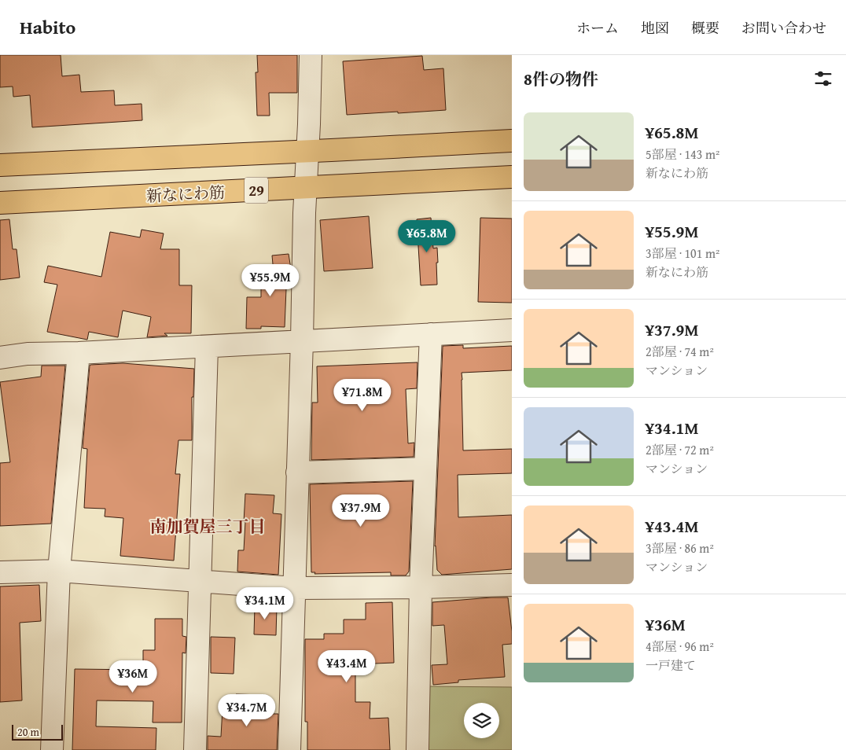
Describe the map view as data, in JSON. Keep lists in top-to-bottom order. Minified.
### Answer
{"streets":{"main road":["29","新なにわ筋"]},"districts":["南加賀屋三丁目"],"scale_bar":"20 m","page":{"header":"Habito","nav":["ホーム","地図","概要","お問い合わせ"],"heading":"8件の物件","list":[{"name":"¥65.8M","note":"5部屋 · 143 m² · 新なにわ筋"},{"name":"¥55.9M","note":"3部屋 · 101 m² · 新なにわ筋"},{"name":"¥37.9M","note":"2部屋 · 74 m² · マンション"},{"name":"¥34.1M","note":"2部屋 · 72 m² · マンション"},{"name":"¥43.4M","note":"3部屋 · 86 m² · マンション"},{"name":"¥36M","note":"4部屋 · 96 m² · 一戸建て"}],"price":["¥65.8M","¥55.9M","¥71.8M","¥37.9M","¥34.1M","¥43.4M","¥36M","¥34.7M"],"scale":"20 m"}}
